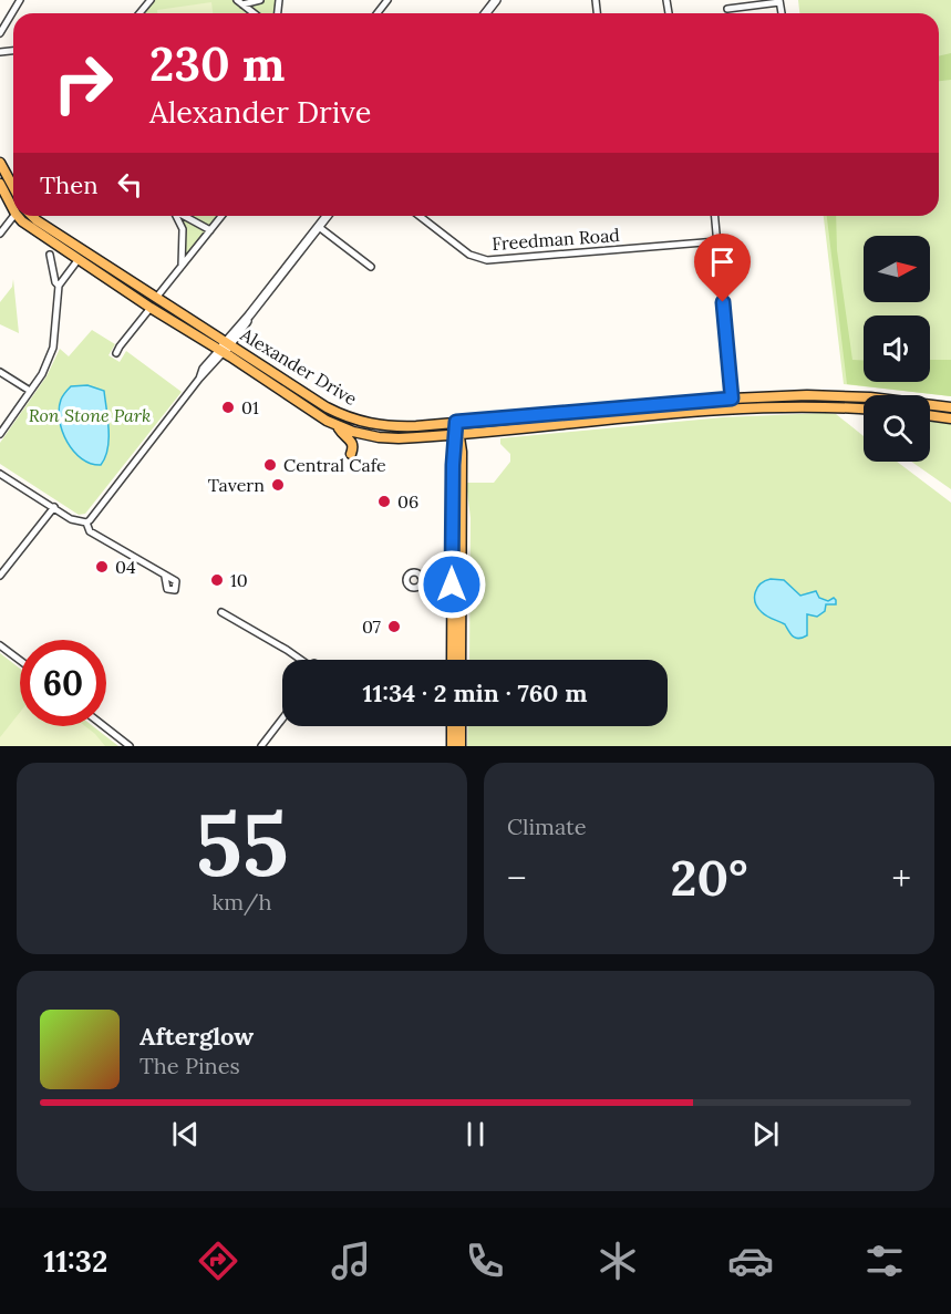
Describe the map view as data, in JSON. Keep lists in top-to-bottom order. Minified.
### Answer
{"streets":{"main road":["Alexander Drive"],"street":["Freedman Road"]},"parks":["Ron Stone Park"],"places":["01","Central Cafe","Tavern","06","04","10","07"],"north":"right","page":{"turn":["230 m","Alexander Drive"],"then":"Then","limit":"60","trip":"11:34 · 2 min · 760 m","tile":[["55","km/h"],"Climate"],"heat":["−","20°","+"],"song":["Afterglow","The Pines"],"tabs":"11:32"}}
